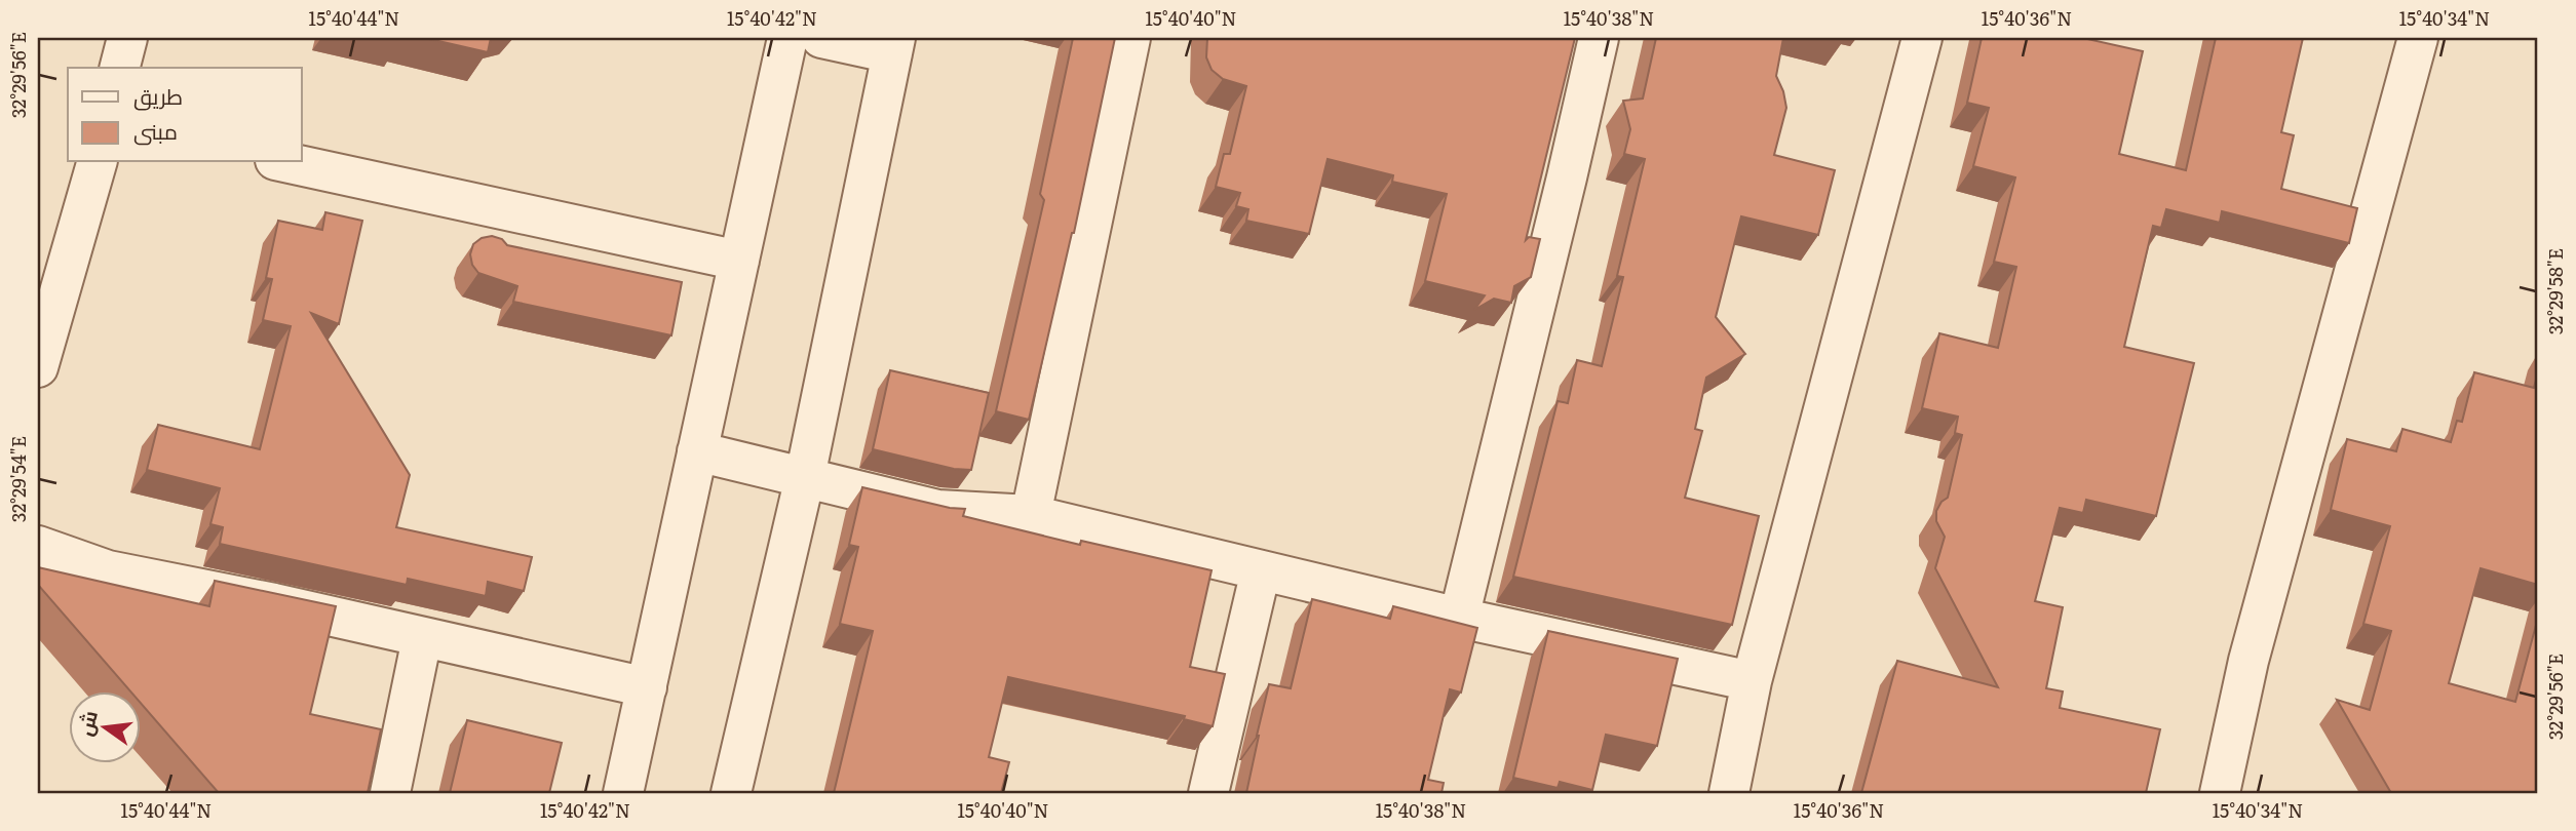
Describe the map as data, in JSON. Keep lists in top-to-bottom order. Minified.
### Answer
{"legend":["طريق","مبنى"],"north":"left","coordinates":["15°40'44\"N","15°40'42\"N","15°40'40\"N","15°40'38\"N","15°40'36\"N","15°40'34\"N","32°29'56\"E","32°29'58\"E","32°29'54\"E"]}
